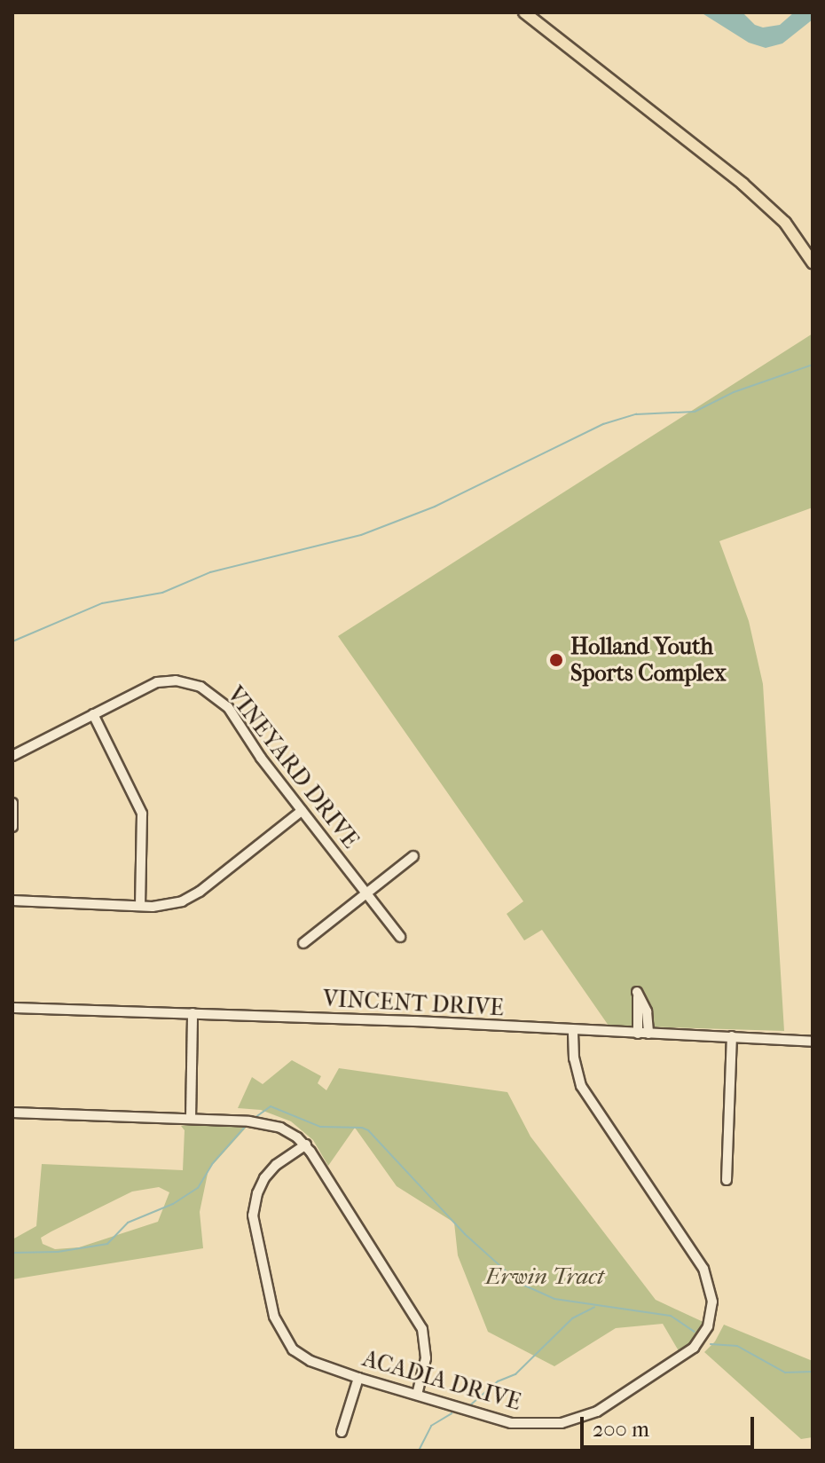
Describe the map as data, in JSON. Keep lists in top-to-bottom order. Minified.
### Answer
{"streets":{"street":["VINEYARD DRIVE","VINCENT DRIVE","ACADIA DRIVE"]},"crossings":[["VINCENT DRIVE","ACADIA DRIVE"]],"parks":["Erwin Tract"],"places":["Holland Youth Sports Complex"],"scale_bar":"200 m"}
